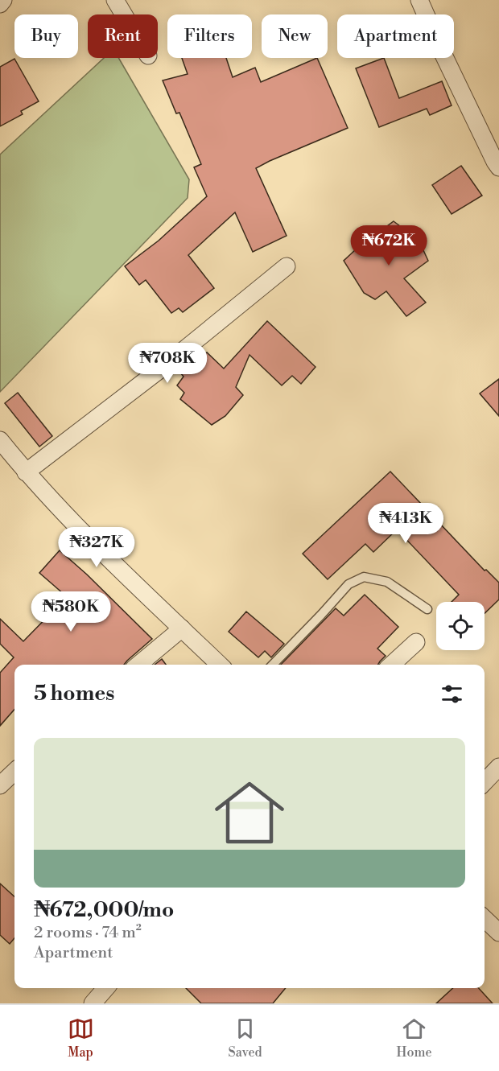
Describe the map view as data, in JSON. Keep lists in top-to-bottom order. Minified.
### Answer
{"page":{"chip":["Buy","Rent","Filters","New","Apartment"],"price":["₦672K","₦708K","₦413K","₦327K","₦580K"],"heading":"5 homes","list":[{"name":"₦672,000/mo","note":"2 rooms · 74 m² · Apartment"}],"tabs":["Map","Saved","Home"]}}
